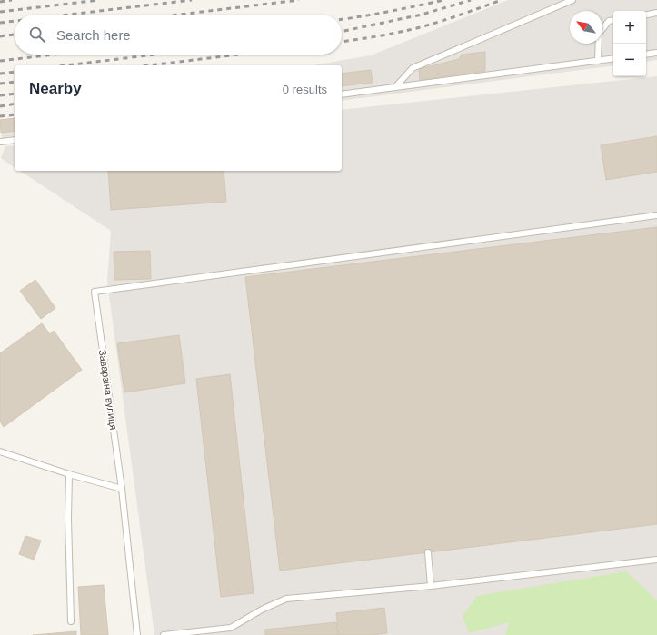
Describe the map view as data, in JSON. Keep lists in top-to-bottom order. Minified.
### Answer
{"streets":{"lane":["Заварзіна вулиця"]},"north":"top left","page":{"map_buttons":["+","−"],"search":"Search here","heading":["Nearby","0 results"]}}
